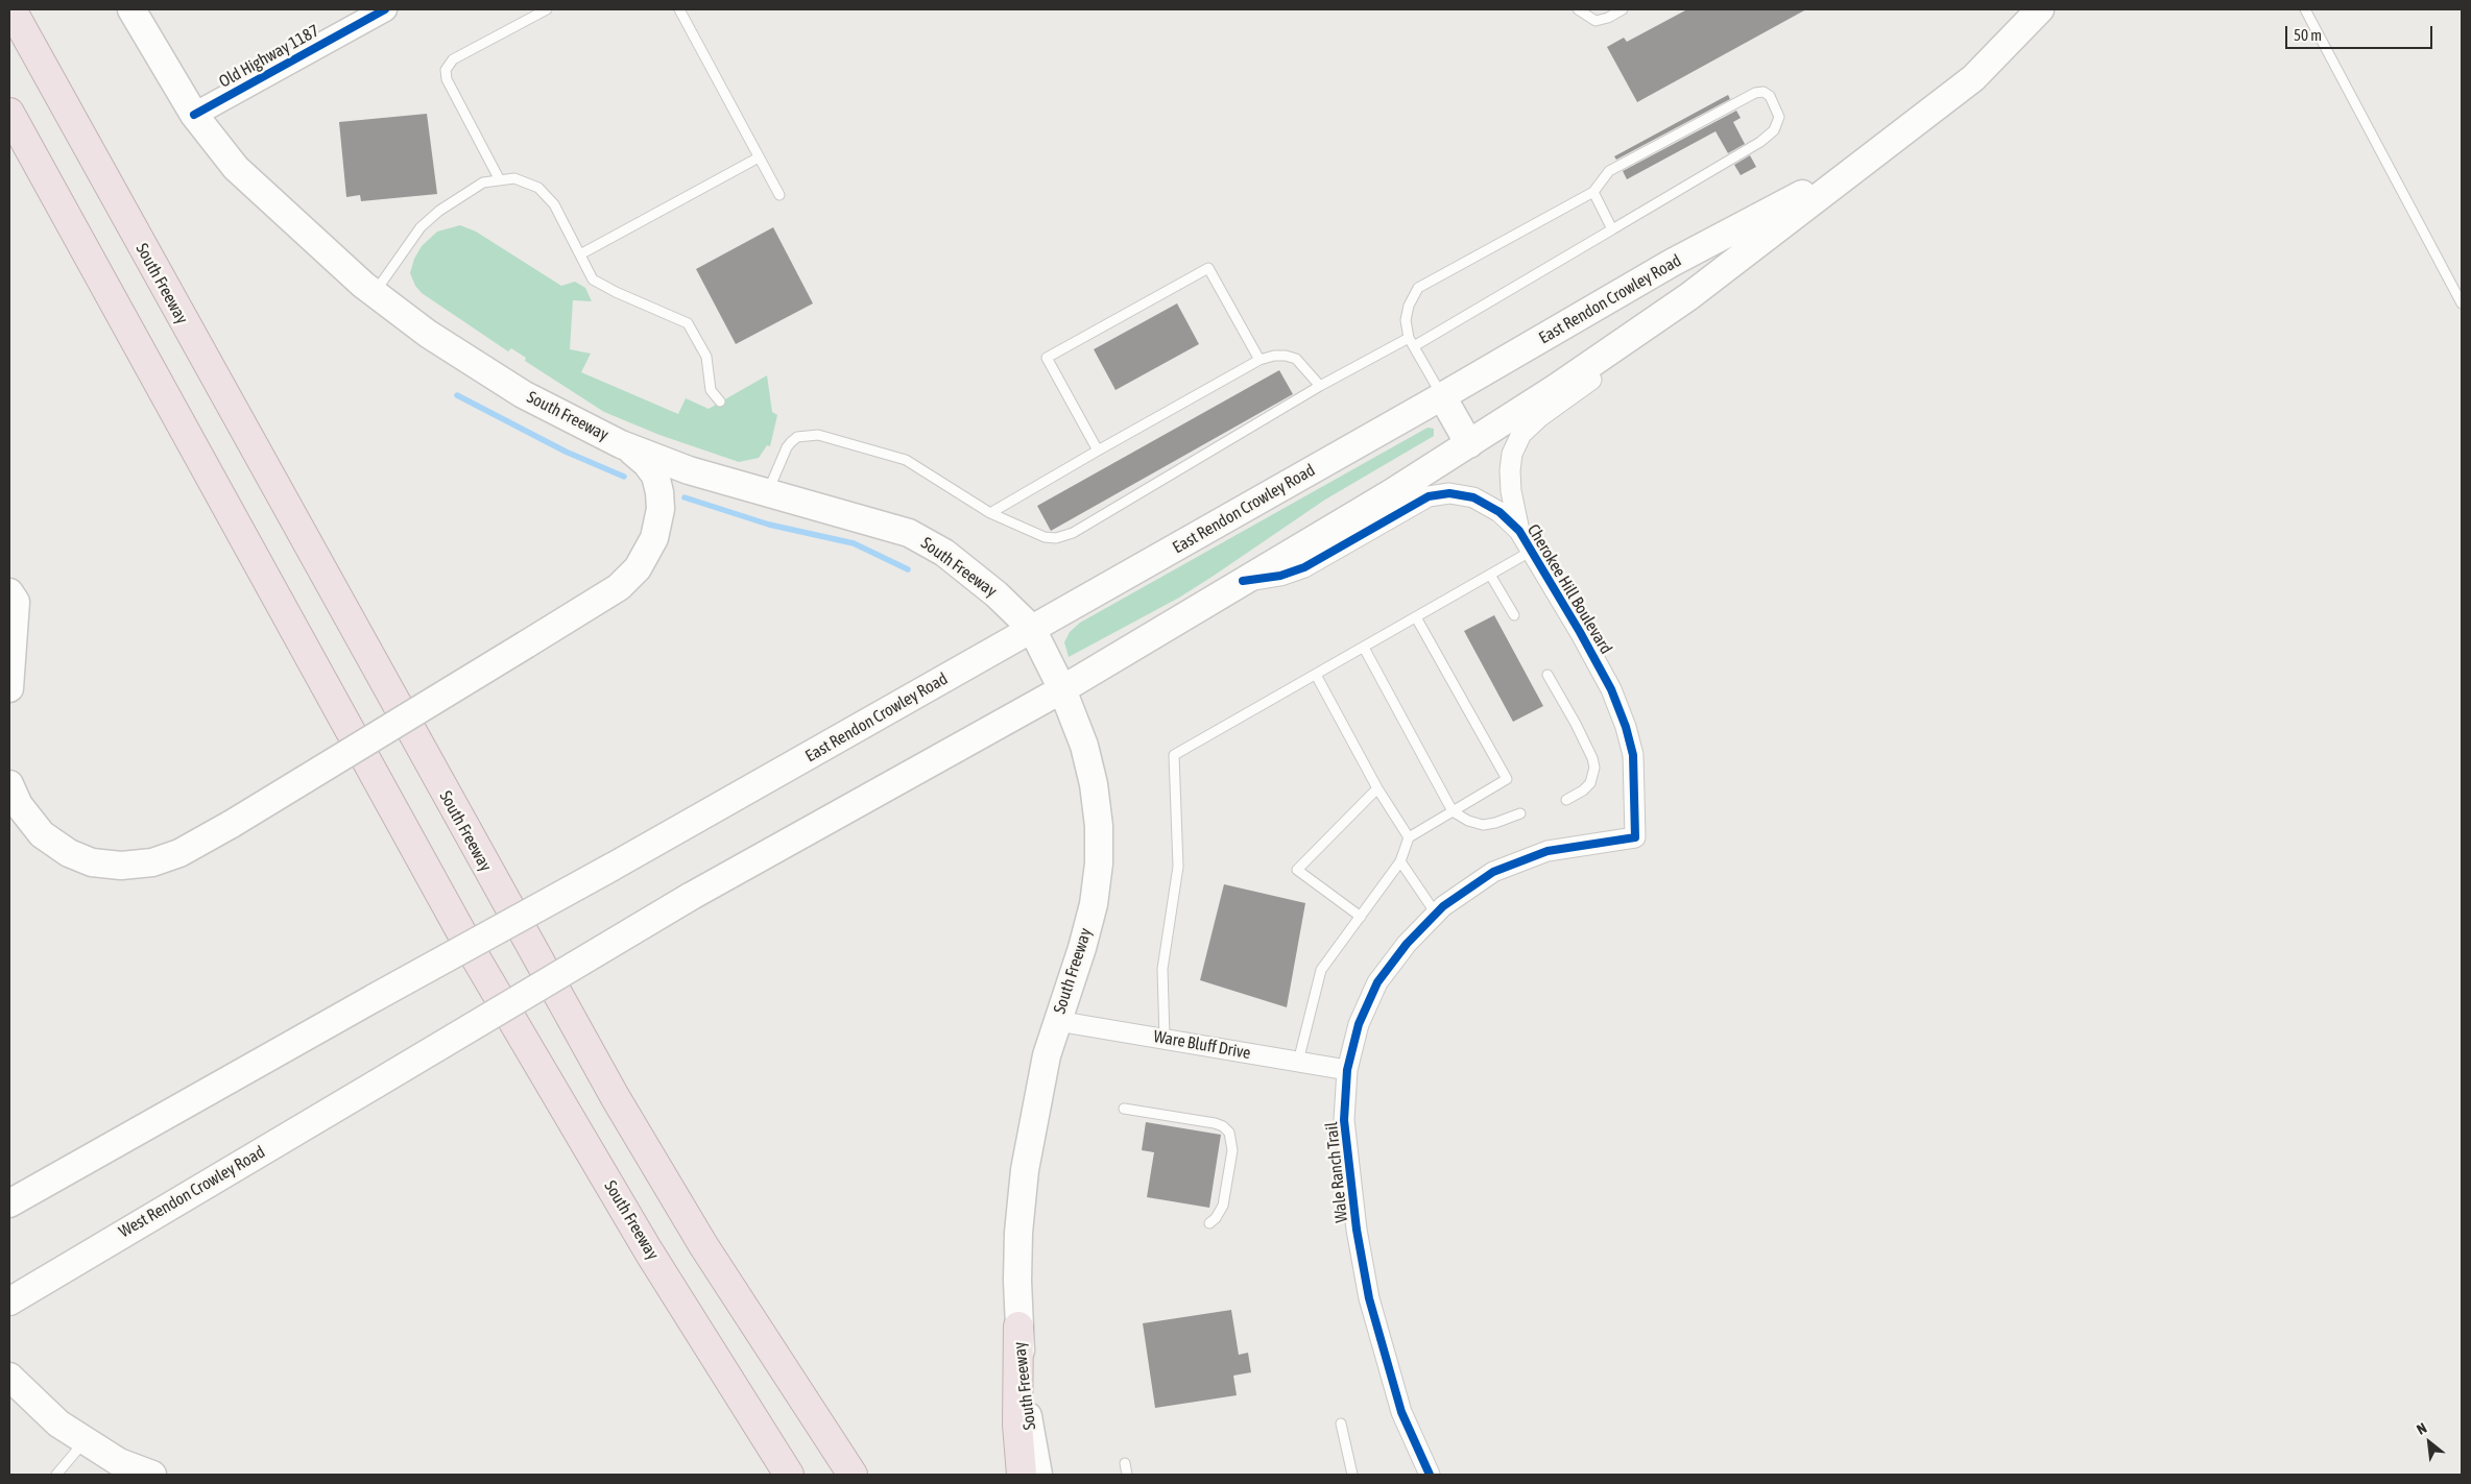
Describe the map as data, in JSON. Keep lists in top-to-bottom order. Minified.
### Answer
{"streets":{"highway":["South Freeway"],"main road":["East Rendon Crowley Road","West Rendon Crowley Road"],"street":["Old Highway 1187","Cherokee Hill Boulevard","Ware Bluff Drive","Wale Ranch Trail"]},"crossings":[["Old Highway 1187","South Freeway"],["South Freeway","East Rendon Crowley Road"],["South Freeway","Ware Bluff Drive"],["East Rendon Crowley Road","Cherokee Hill Boulevard"],["East Rendon Crowley Road","West Rendon Crowley Road"],["Cherokee Hill Boulevard","Wale Ranch Trail"],["Ware Bluff Drive","Wale Ranch Trail"]],"scale_bar":"50 m","north":"top left"}
